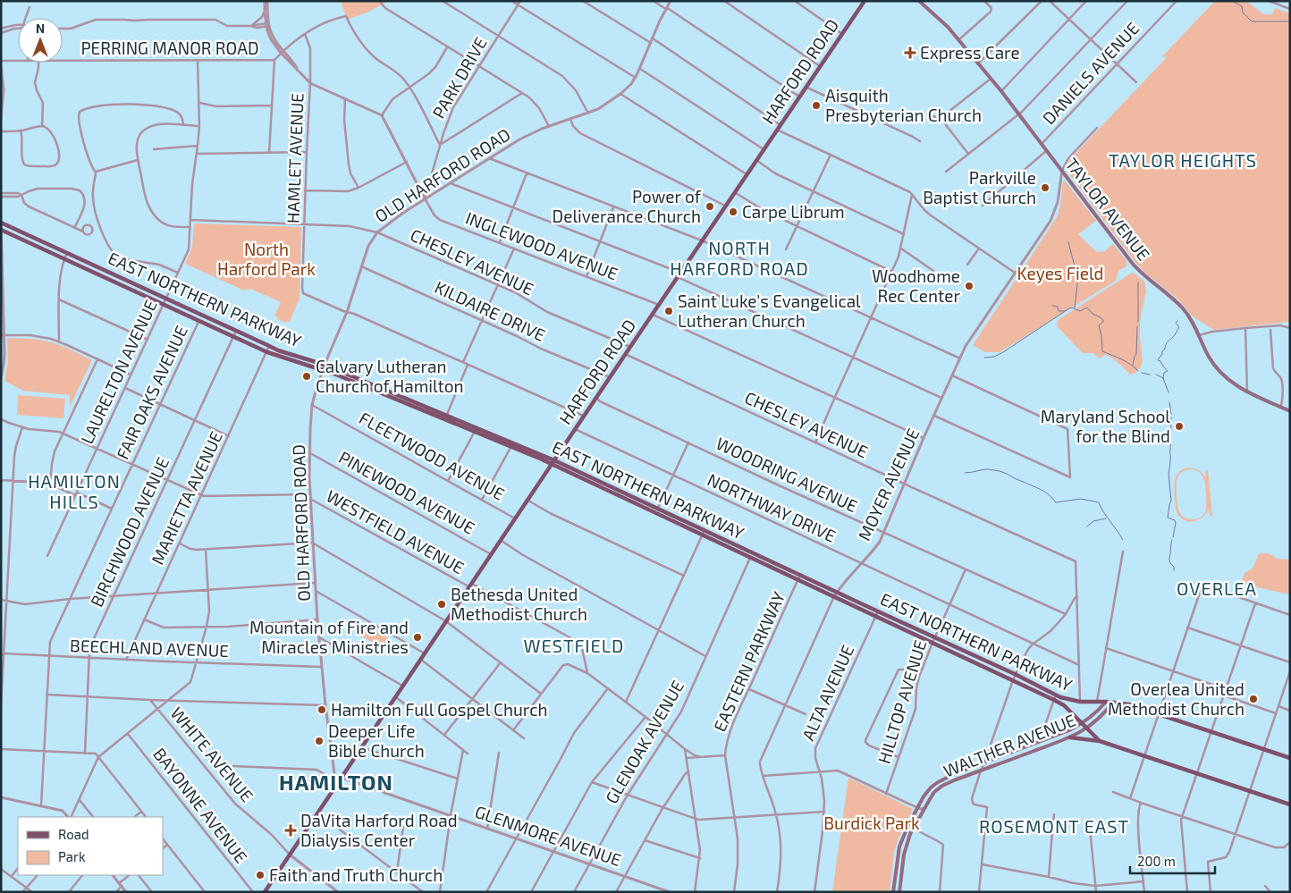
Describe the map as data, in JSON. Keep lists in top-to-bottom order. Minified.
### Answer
{"streets":{"main road":["HARFORD ROAD","TAYLOR AVENUE","EAST NORTHERN PARKWAY","WALTHER AVENUE"],"street":["PERRING MANOR ROAD","DANIELS AVENUE","PARK DRIVE","HAMLET AVENUE","OLD HARFORD ROAD","INGLEWOOD AVENUE","CHESLEY AVENUE","KILDAIRE DRIVE","LAURELTON AVENUE","FAIR OAKS AVENUE","FLEETWOOD AVENUE","WOODRING AVENUE","MOYER AVENUE","PINEWOOD AVENUE","MARIETTA AVENUE","NORTHWAY DRIVE","BIRCHWOOD AVENUE","WESTFIELD AVENUE","BEECHLAND AVENUE","EASTERN PARKWAY","ALTA AVENUE","HILLTOP AVENUE","GLENOAK AVENUE","WHITE AVENUE","BAYONNE AVENUE","GLENMORE AVENUE"]},"crossings":[["PERRING MANOR ROAD","LAURELTON AVENUE"],["HARFORD ROAD","OLD HARFORD ROAD"],["HARFORD ROAD","INGLEWOOD AVENUE"],["HARFORD ROAD","CHESLEY AVENUE"],["HARFORD ROAD","EAST NORTHERN PARKWAY"],["HARFORD ROAD","KILDAIRE DRIVE"],["HARFORD ROAD","FLEETWOOD AVENUE"],["HARFORD ROAD","WOODRING AVENUE"],["HARFORD ROAD","PINEWOOD AVENUE"],["HARFORD ROAD","NORTHWAY DRIVE"],["HARFORD ROAD","WESTFIELD AVENUE"],["HARFORD ROAD","WHITE AVENUE"],["HARFORD ROAD","GLENMORE AVENUE"],["DANIELS AVENUE","TAYLOR AVENUE"],["PARK DRIVE","OLD HARFORD ROAD"],["PARK DRIVE","INGLEWOOD AVENUE"],["HAMLET AVENUE","OLD HARFORD ROAD"],["HAMLET AVENUE","CHESLEY AVENUE"],["OLD HARFORD ROAD","INGLEWOOD AVENUE"],["OLD HARFORD ROAD","CHESLEY AVENUE"],["OLD HARFORD ROAD","EAST NORTHERN PARKWAY"],["OLD HARFORD ROAD","KILDAIRE DRIVE"],["OLD HARFORD ROAD","FLEETWOOD AVENUE"],["OLD HARFORD ROAD","PINEWOOD AVENUE"],["OLD HARFORD ROAD","WESTFIELD AVENUE"],["OLD HARFORD ROAD","BEECHLAND AVENUE"],["TAYLOR AVENUE","MOYER AVENUE"],["CHESLEY AVENUE","LAURELTON AVENUE"],["CHESLEY AVENUE","MOYER AVENUE"],["EAST NORTHERN PARKWAY","LAURELTON AVENUE"],["EAST NORTHERN PARKWAY","FAIR OAKS AVENUE"],["EAST NORTHERN PARKWAY","MOYER AVENUE"],["EAST NORTHERN PARKWAY","MARIETTA AVENUE"],["EAST NORTHERN PARKWAY","BIRCHWOOD AVENUE"],["EAST NORTHERN PARKWAY","EASTERN PARKWAY"],["EAST NORTHERN PARKWAY","ALTA AVENUE"],["EAST NORTHERN PARKWAY","HILLTOP AVENUE"],["EAST NORTHERN PARKWAY","GLENOAK AVENUE"],["EAST NORTHERN PARKWAY","WALTHER AVENUE"],["LAURELTON AVENUE","WESTFIELD AVENUE"],["FAIR OAKS AVENUE","WESTFIELD AVENUE"],["FAIR OAKS AVENUE","BEECHLAND AVENUE"],["WOODRING AVENUE","MOYER AVENUE"],["WOODRING AVENUE","HILLTOP AVENUE"],["MOYER AVENUE","NORTHWAY DRIVE"],["MARIETTA AVENUE","WESTFIELD AVENUE"],["MARIETTA AVENUE","BEECHLAND AVENUE"],["NORTHWAY DRIVE","HILLTOP AVENUE"],["BIRCHWOOD AVENUE","WESTFIELD AVENUE"],["BIRCHWOOD AVENUE","BEECHLAND AVENUE"],["GLENOAK AVENUE","GLENMORE AVENUE"]],"districts":["TAYLOR HEIGHTS","NORTH HARFORD ROAD","HAMILTON HILLS","OVERLEA","WESTFIELD","HAMILTON","ROSEMONT EAST"],"parks":["North Harford Park","Keyes Field","Burdick Park"],"places":{"health":["Express Care","DaVita Harford Road Dialysis Center"],"other":["Aisquith Presbyterian Church","Parkville Baptist Church","Power of Deliverance Church","Carpe Librum","Woodhome Rec Center","Saint Luke's Evangelical Lutheran Church","Calvary Lutheran Church of Hamilton","Maryland School for the Blind","Bethesda United Methodist Church","Mountain of Fire and Miracles Ministries","Overlea United Methodist Church","Hamilton Full Gospel Church","Deeper Life Bible Church","Faith and Truth Church"]},"legend":["Road","Park"],"scale_bar":"200 m","north":"top"}
